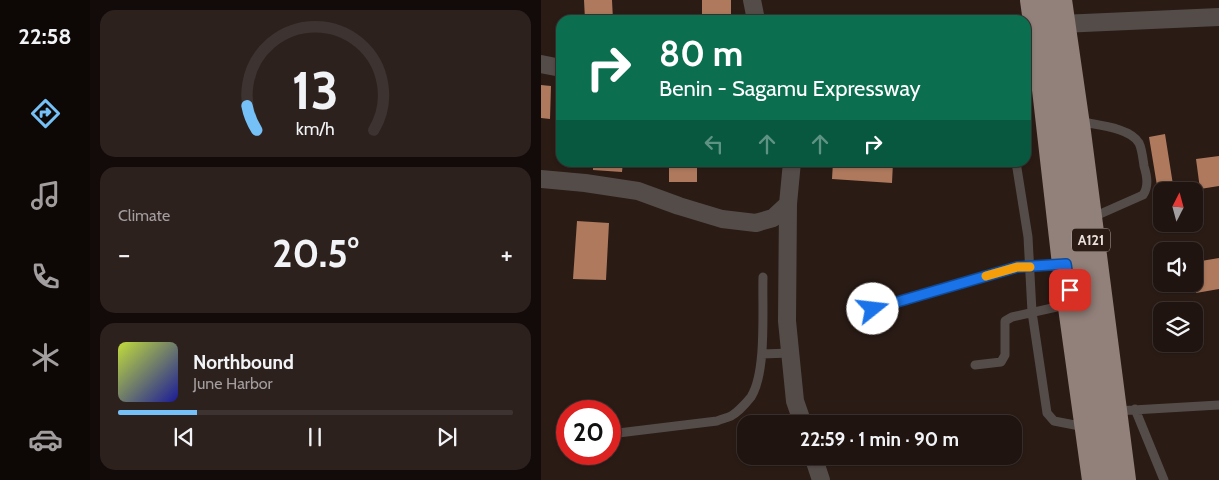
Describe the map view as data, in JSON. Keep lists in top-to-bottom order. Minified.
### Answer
{"streets":{"highway":["A121"]},"north":"top","page":{"tabs":"22:58","turn":["80 m","Benin - Sagamu Expressway"],"tile":"Climate","heat":["−","20.5°","+"],"song":["Northbound","June Harbor"],"limit":"20","trip":"22:59 · 1 min · 90 m","gauge":["13","km/h"]}}
